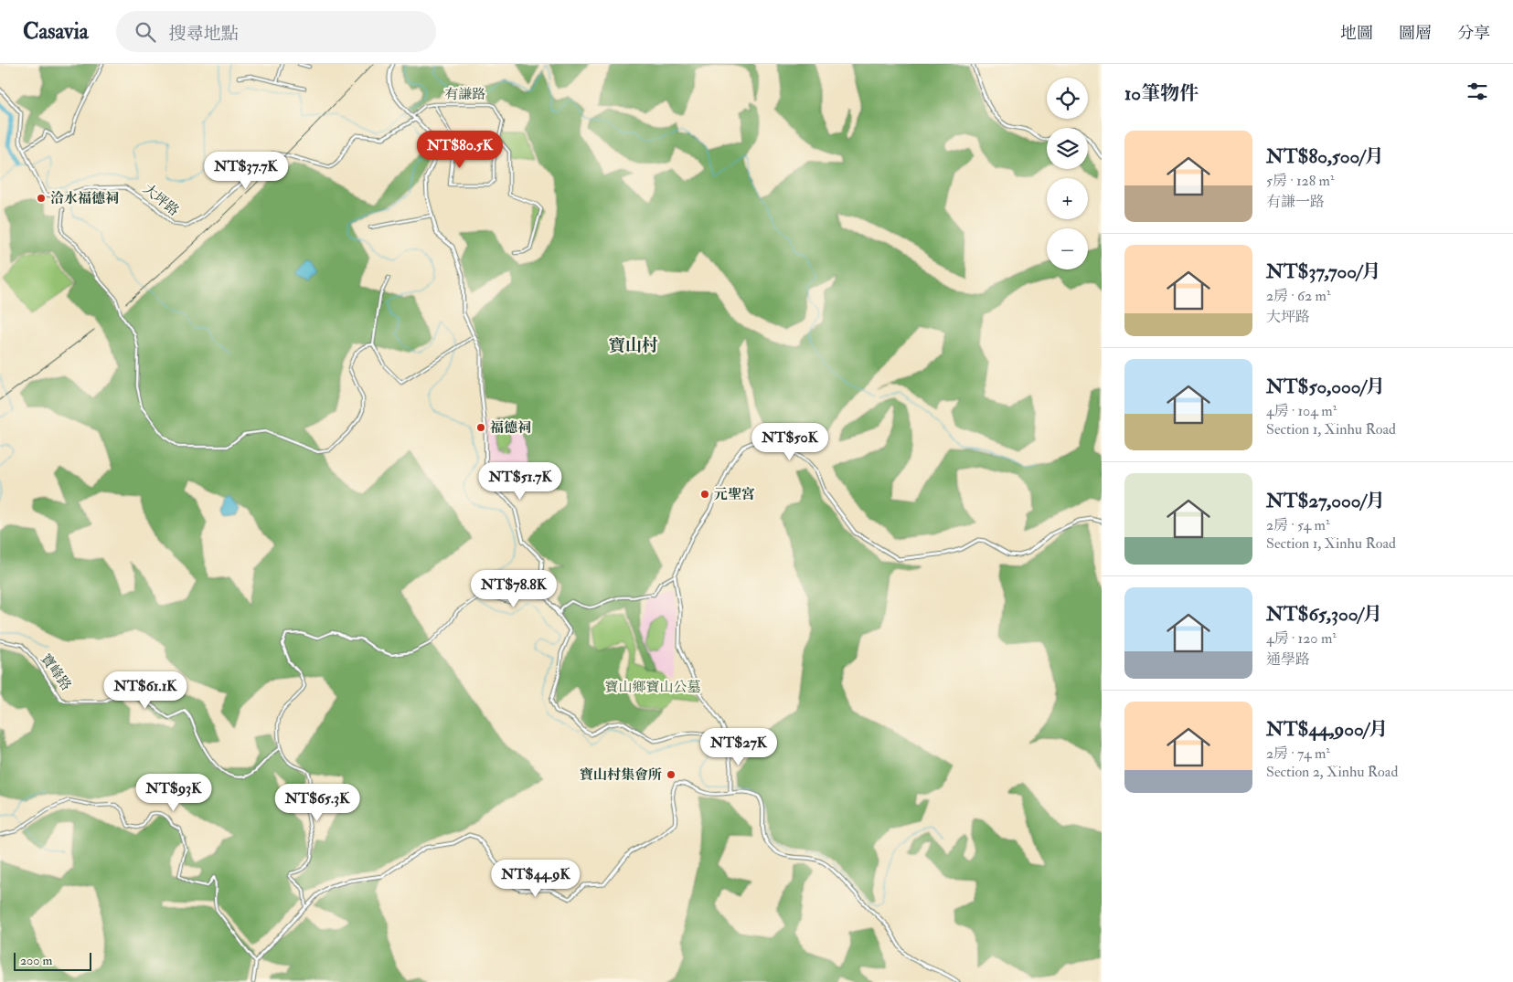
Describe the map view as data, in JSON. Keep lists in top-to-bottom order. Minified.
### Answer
{"streets":{"street":["有謙路","大坪路","寶峰路"]},"districts":["寶山村"],"parks":["寶山鄉寶山公墓"],"places":["洽水福德祠","福德祠","元聖宮","寶山村集會所"],"scale_bar":"200 m","page":{"header":"Casavia","search":"搜尋地點","nav":["地圖","圖層","分享"],"heading":"10筆物件","map_buttons":["+","−"],"list":[{"name":"NT$80,500/月","note":"5房 · 128 m² · 有謙一路"},{"name":"NT$37,700/月","note":"2房 · 62 m² · 大坪路"},{"name":"NT$50,000/月","note":"4房 · 104 m² · Section 1, Xinhu Road"},{"name":"NT$27,000/月","note":"2房 · 54 m² · Section 1, Xinhu Road"},{"name":"NT$65,300/月","note":"4房 · 120 m² · 通學路"},{"name":"NT$44,900/月","note":"2房 · 74 m² · Section 2, Xinhu Road"}],"price":["NT$80.5K","NT$37.7K","NT$50K","NT$51.7K","NT$78.8K","NT$61.1K","NT$27K","NT$93K","NT$65.3K","NT$44.9K"],"scale":"200 m"}}
